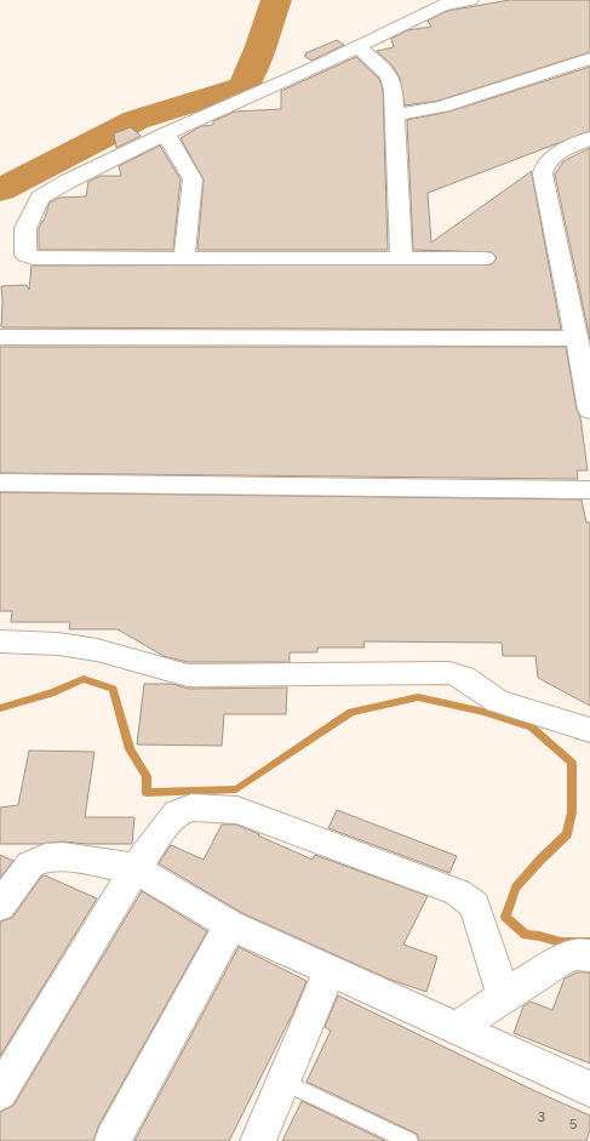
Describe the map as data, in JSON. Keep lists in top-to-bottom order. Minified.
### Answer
{"house_numbers":["3","5"]}
